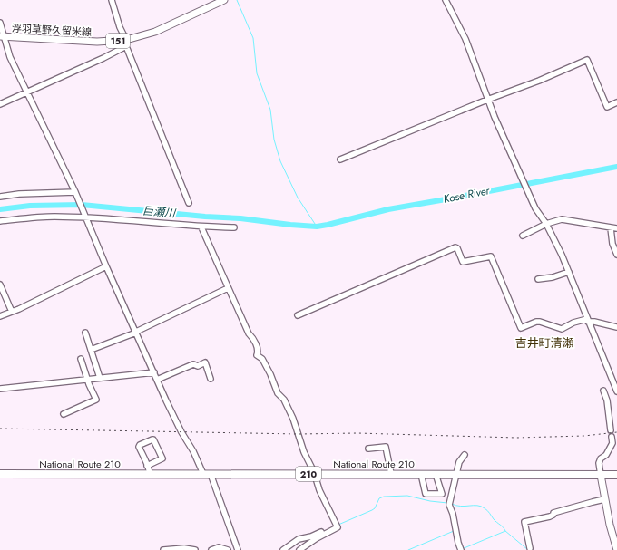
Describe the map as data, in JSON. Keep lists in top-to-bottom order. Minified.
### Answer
{"streets":{"highway":["National Route 210","210"],"main road":["浮羽草野久留米線","151"]},"districts":["吉井町清瀬"],"water":["Kose River","巨瀬川"]}
